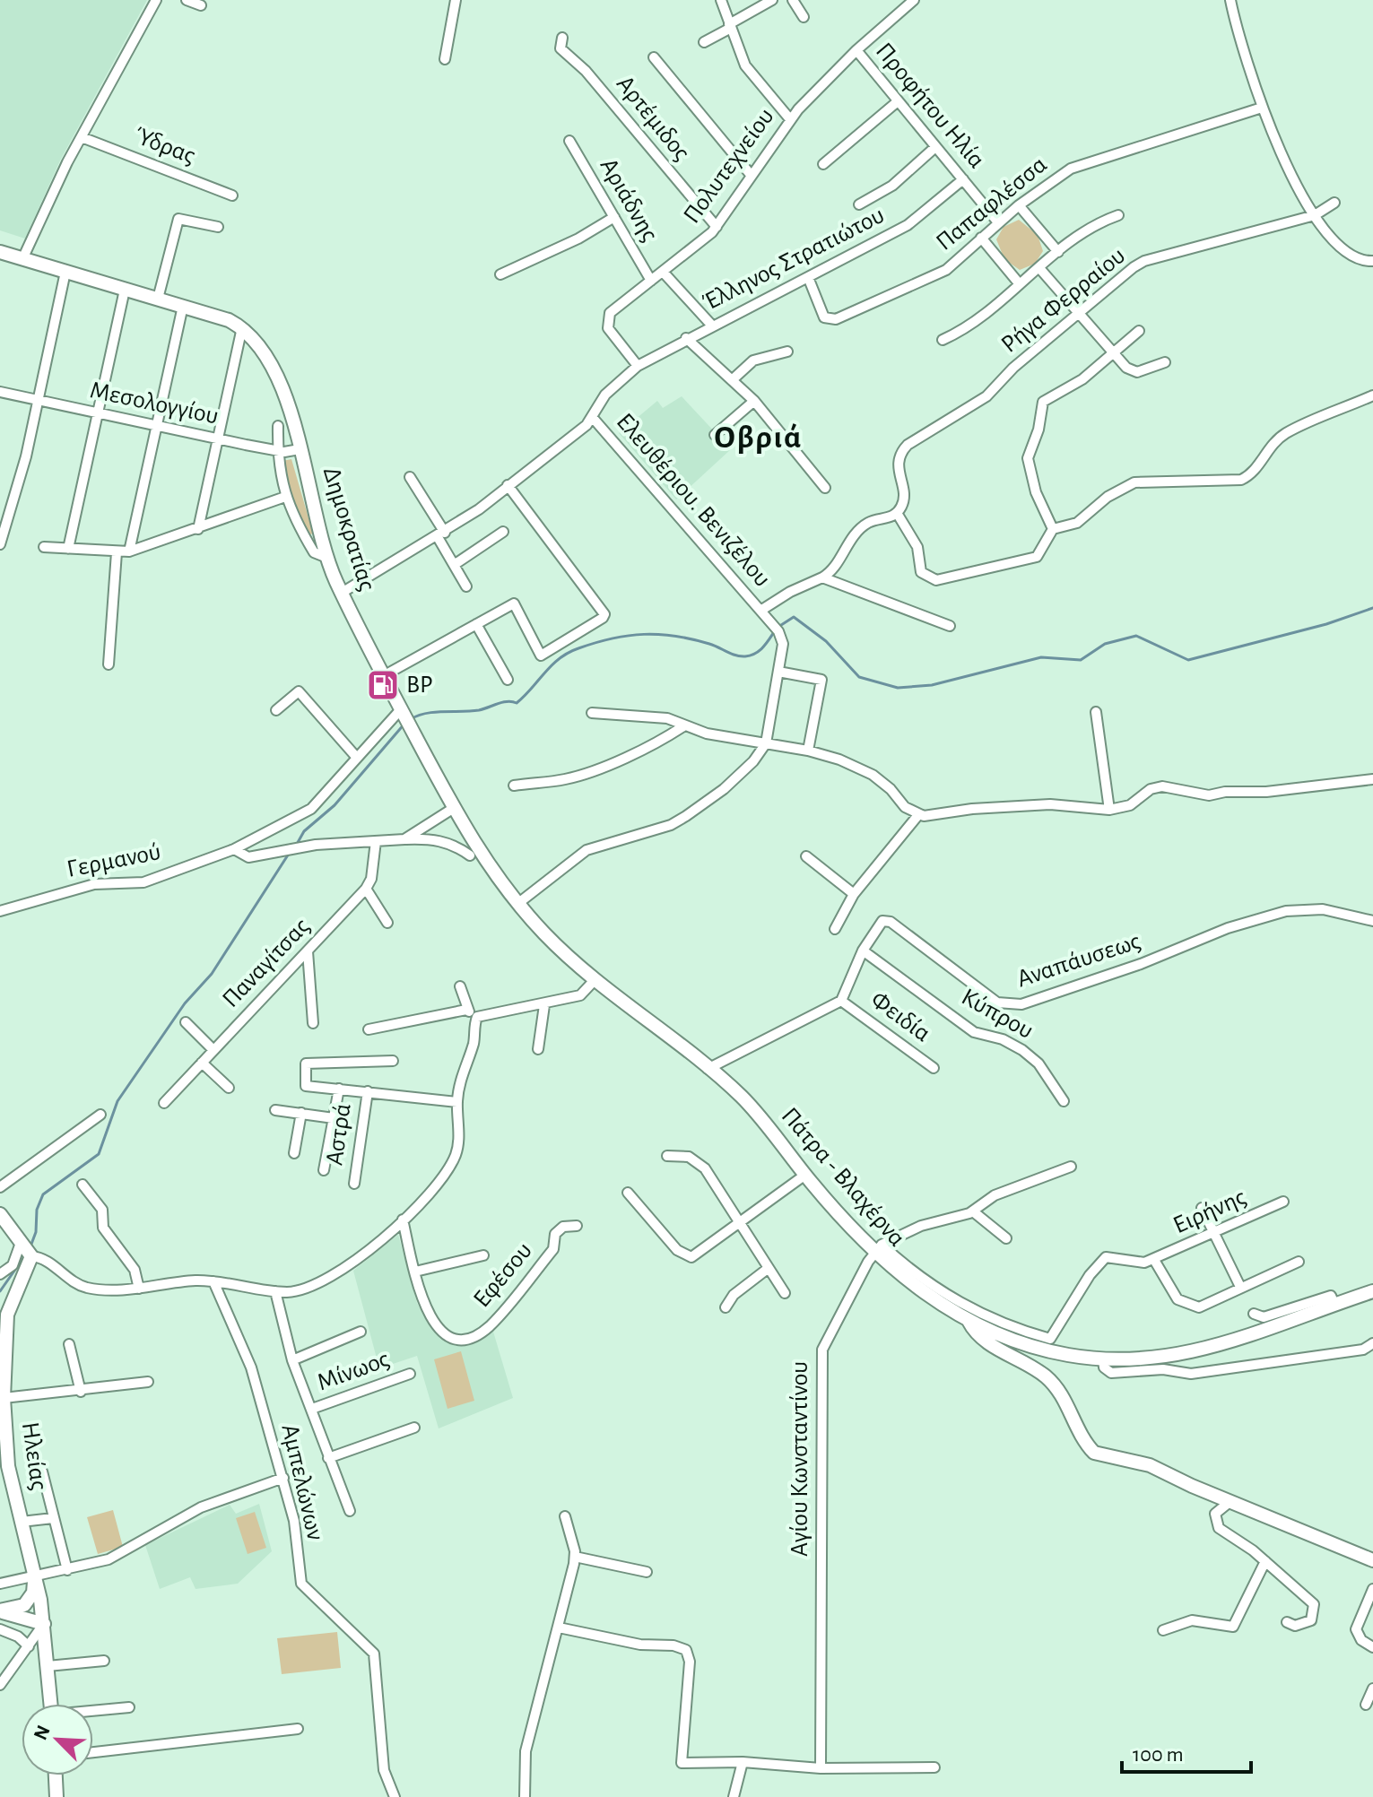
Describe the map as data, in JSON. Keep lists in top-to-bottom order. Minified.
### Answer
{"streets":{"main road":["Δημοκρατίας","Πάτρα - Βλαχέρνα","Ηλείας"],"street":["Προφήτου Ηλία","Αρτέμιδος","Ύδρας","Πολυτεχνείου","Αριάδνης","Παπαφλέσσα","Έλληνος Στρατιώτου","Ρήγα Φερραίου","Μεσολογγίου","Ελευθέριου. Βενιζέλου","Γερμανού","Αναπάυσεως","Παναγίτσας","Κύπρου","Φειδία","Αστρά","Ειρήνης","Εφέσου","Μίνωος","Αγίου Κωνσταντίνου","Αμπελώνων"]},"crossings":[["Προφήτου Ηλία","Πολυτεχνείου"],["Προφήτου Ηλία","Παπαφλέσσα"],["Προφήτου Ηλία","Έλληνος Στρατιώτου"],["Αρτέμιδος","Πολυτεχνείου"],["Πολυτεχνείου","Αριάδνης"],["Πολυτεχνείου","Έλληνος Στρατιώτου"],["Παπαφλέσσα","Έλληνος Στρατιώτου"],["Μεσολογγίου","Δημοκρατίας"],["Δημοκρατίας","Γερμανού"],["Δημοκρατίας","Πάτρα - Βλαχέρνα"],["Γερμανού","Παναγίτσας"],["Αναπάυσεως","Κύπρου"],["Αναπάυσεως","Φειδία"],["Πάτρα - Βλαχέρνα","Αγίου Κωνσταντίνου"]],"districts":["Οβριά"],"places":{"fuel station":["BP"]},"scale_bar":"100 m","north":"top left"}
